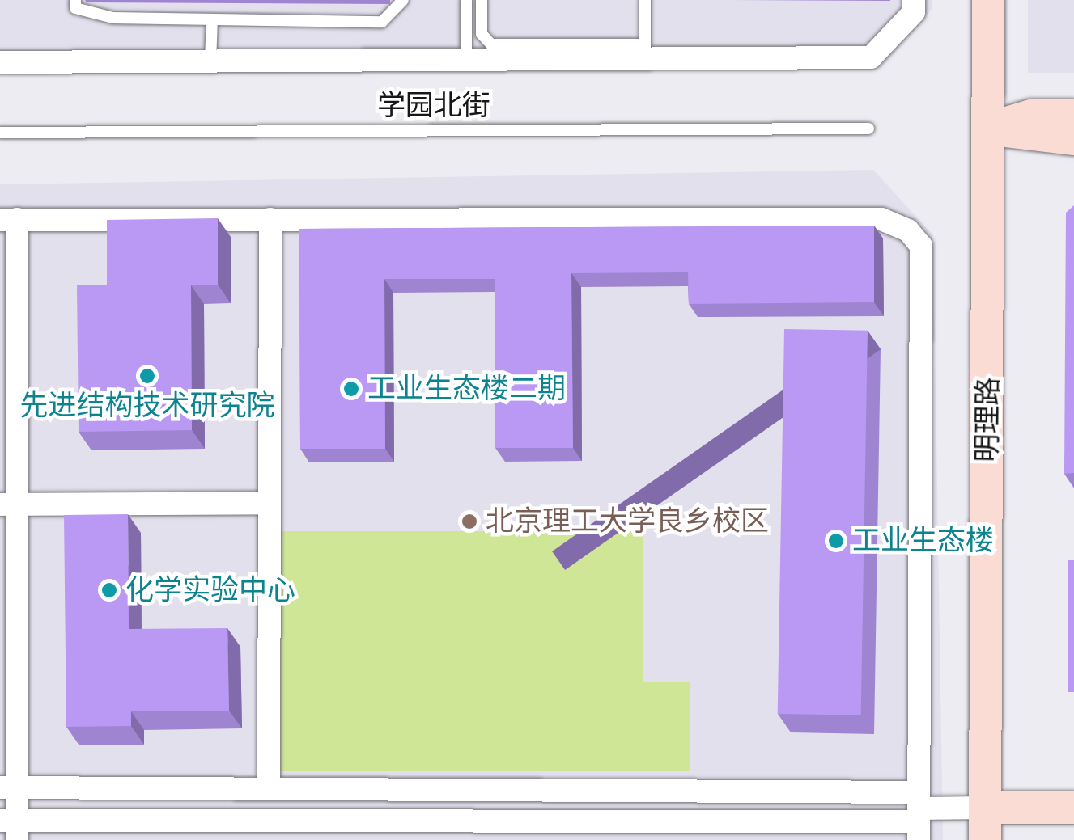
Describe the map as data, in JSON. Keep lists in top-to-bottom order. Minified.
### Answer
{"streets":{"street":["明理路"],"lane":["学园北街"]},"places":["先进结构技术研究院","工业生态楼二期","北京理工大学良乡校区","工业生态楼","化学实验中心"]}
